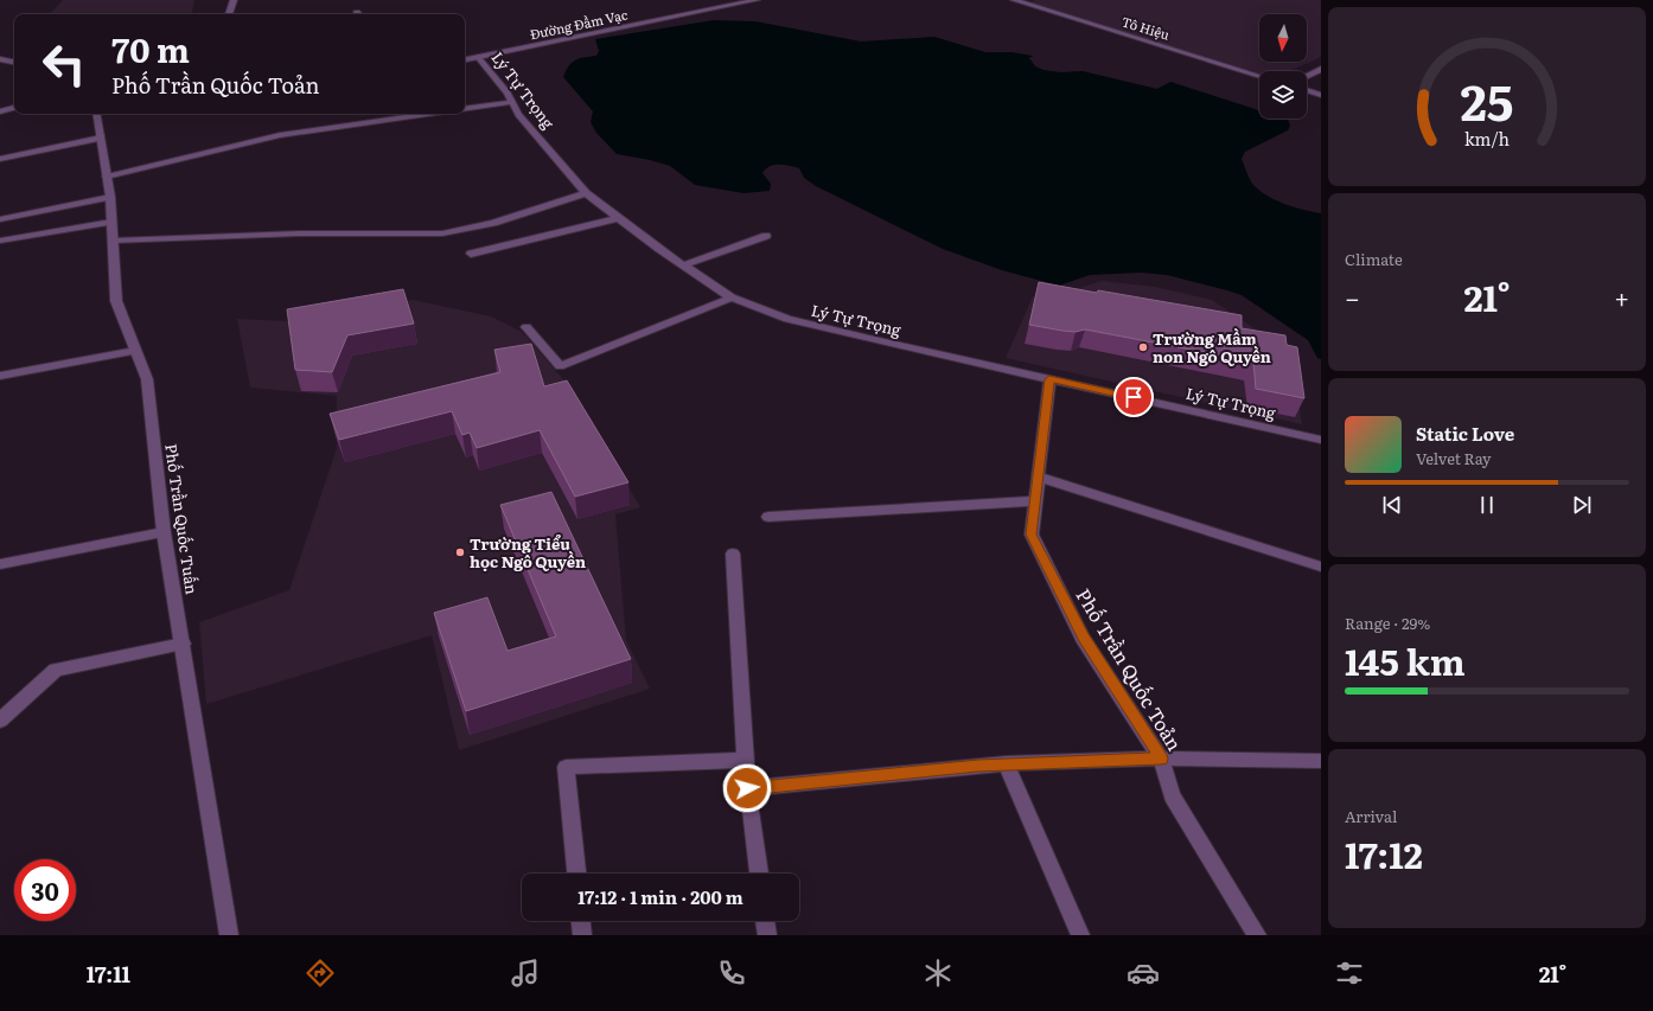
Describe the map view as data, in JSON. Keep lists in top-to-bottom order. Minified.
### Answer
{"streets":{"street":["Đường Đầm Vạc","Tô Hiệu","Lý Tự Trọng","Phố Trần Quốc Tuấn","Phố Trần Quốc Toản"]},"crossings":[["Đường Đầm Vạc","Lý Tự Trọng"],["Lý Tự Trọng","Phố Trần Quốc Toản"]],"places":["Trường Mầm non Ngô Quyền","Trường Tiểu học Ngô Quyền"],"north":"bottom","page":{"turn":["70 m","Phố Trần Quốc Toản"],"tile":["Climate",["Range · 29%","145 km"],["Arrival","17:12"]],"heat":["−","21°","+"],"song":["Static Love","Velvet Ray"],"limit":"30","trip":"17:12 · 1 min · 200 m","tabs":["17:11","21°"],"gauge":["25","km/h"]}}
